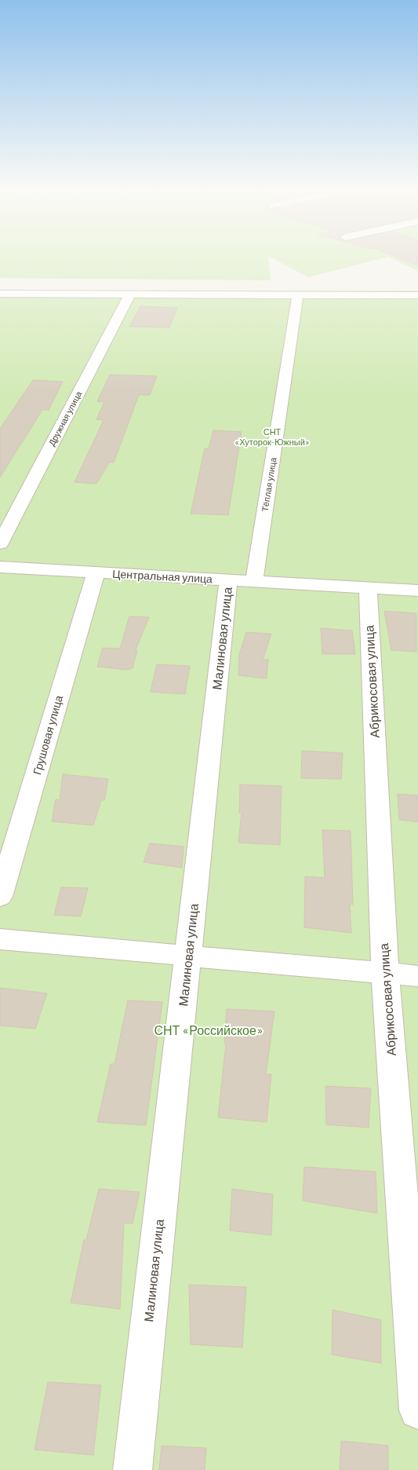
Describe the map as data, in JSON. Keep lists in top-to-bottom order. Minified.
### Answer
{"streets":{"street":["Дружная улица","Тёплая улица","Центральная улица","Малиновая улица","Абрикосовая улица","Грушовая улица"]},"crossings":[["Тёплая улица","Центральная улица"],["Тёплая улица","Малиновая улица"],["Центральная улица","Малиновая улица"],["Центральная улица","Абрикосовая улица"],["Центральная улица","Грушовая улица"]],"parks":["СНТ «Хуторок-Южный»","СНТ «Российское»"]}
